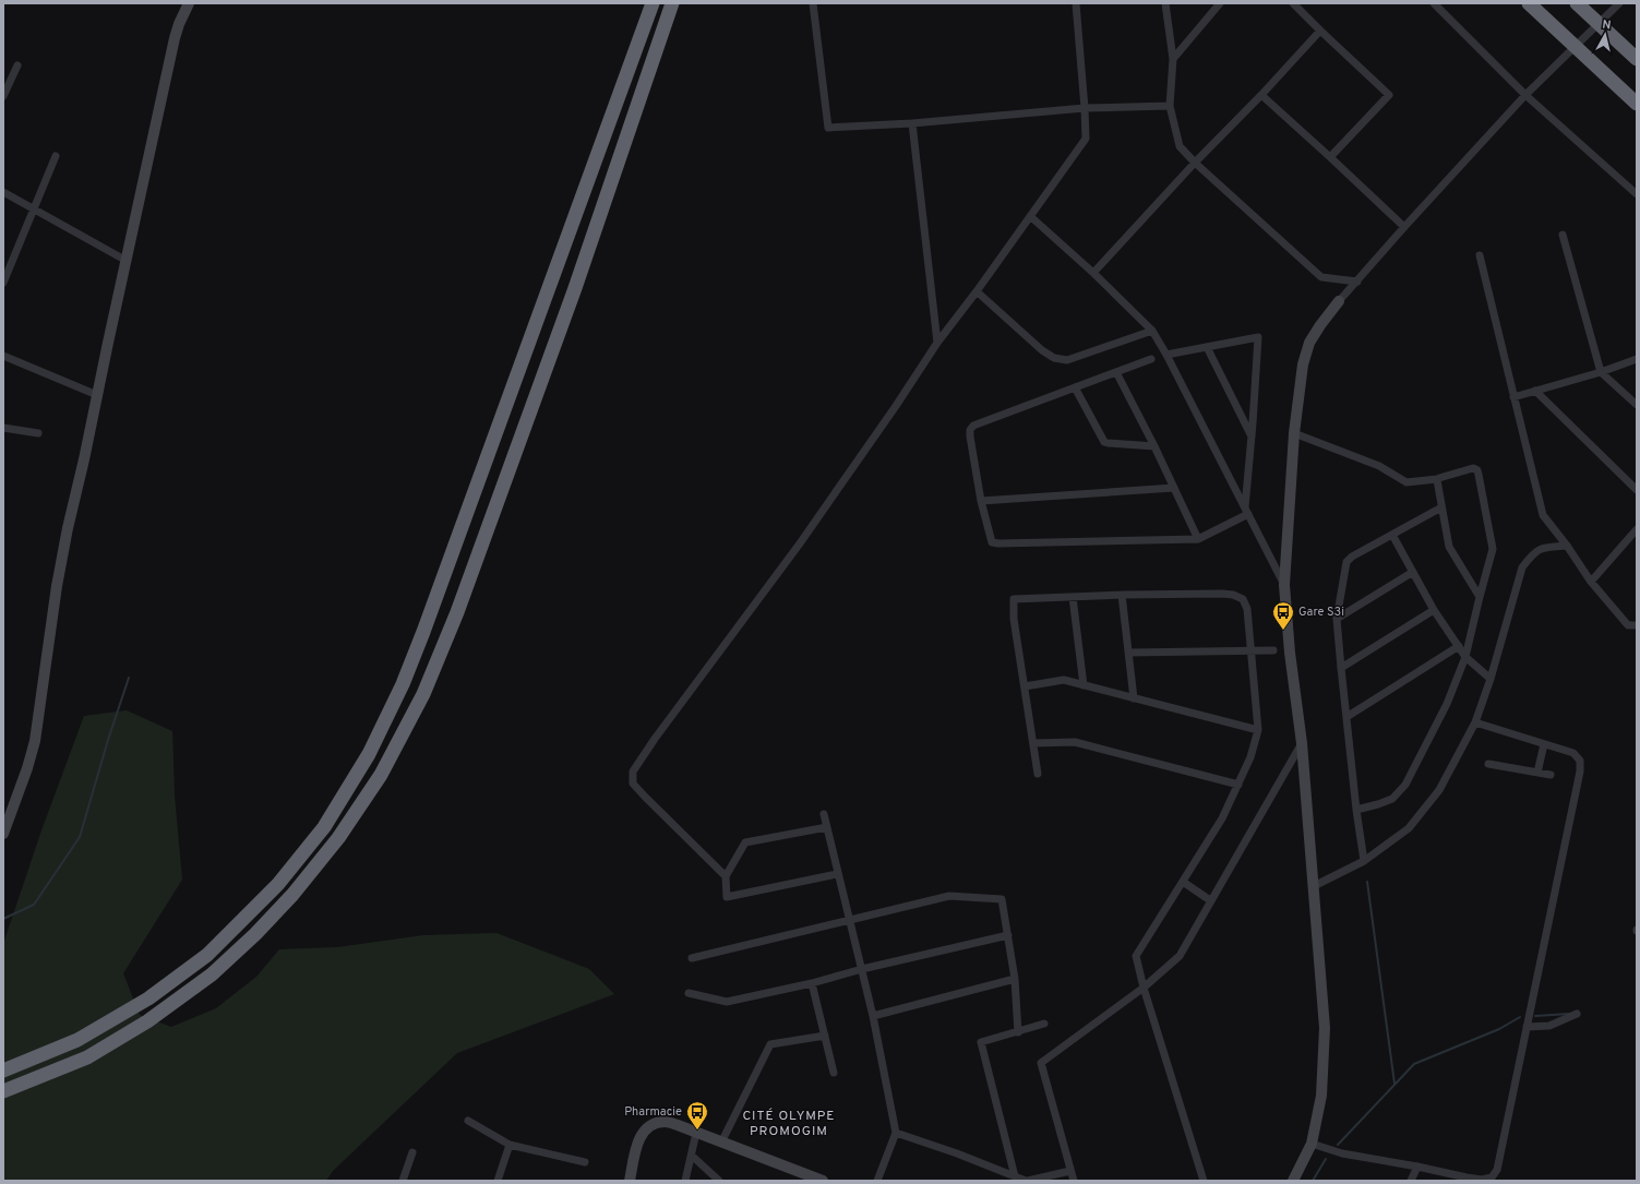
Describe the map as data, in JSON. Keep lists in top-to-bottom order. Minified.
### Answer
{"districts":["CITÉ OLYMPE PROMOGIM"],"places":{"bus stop":["Gare S3i","Pharmacie"]},"north":"top"}
